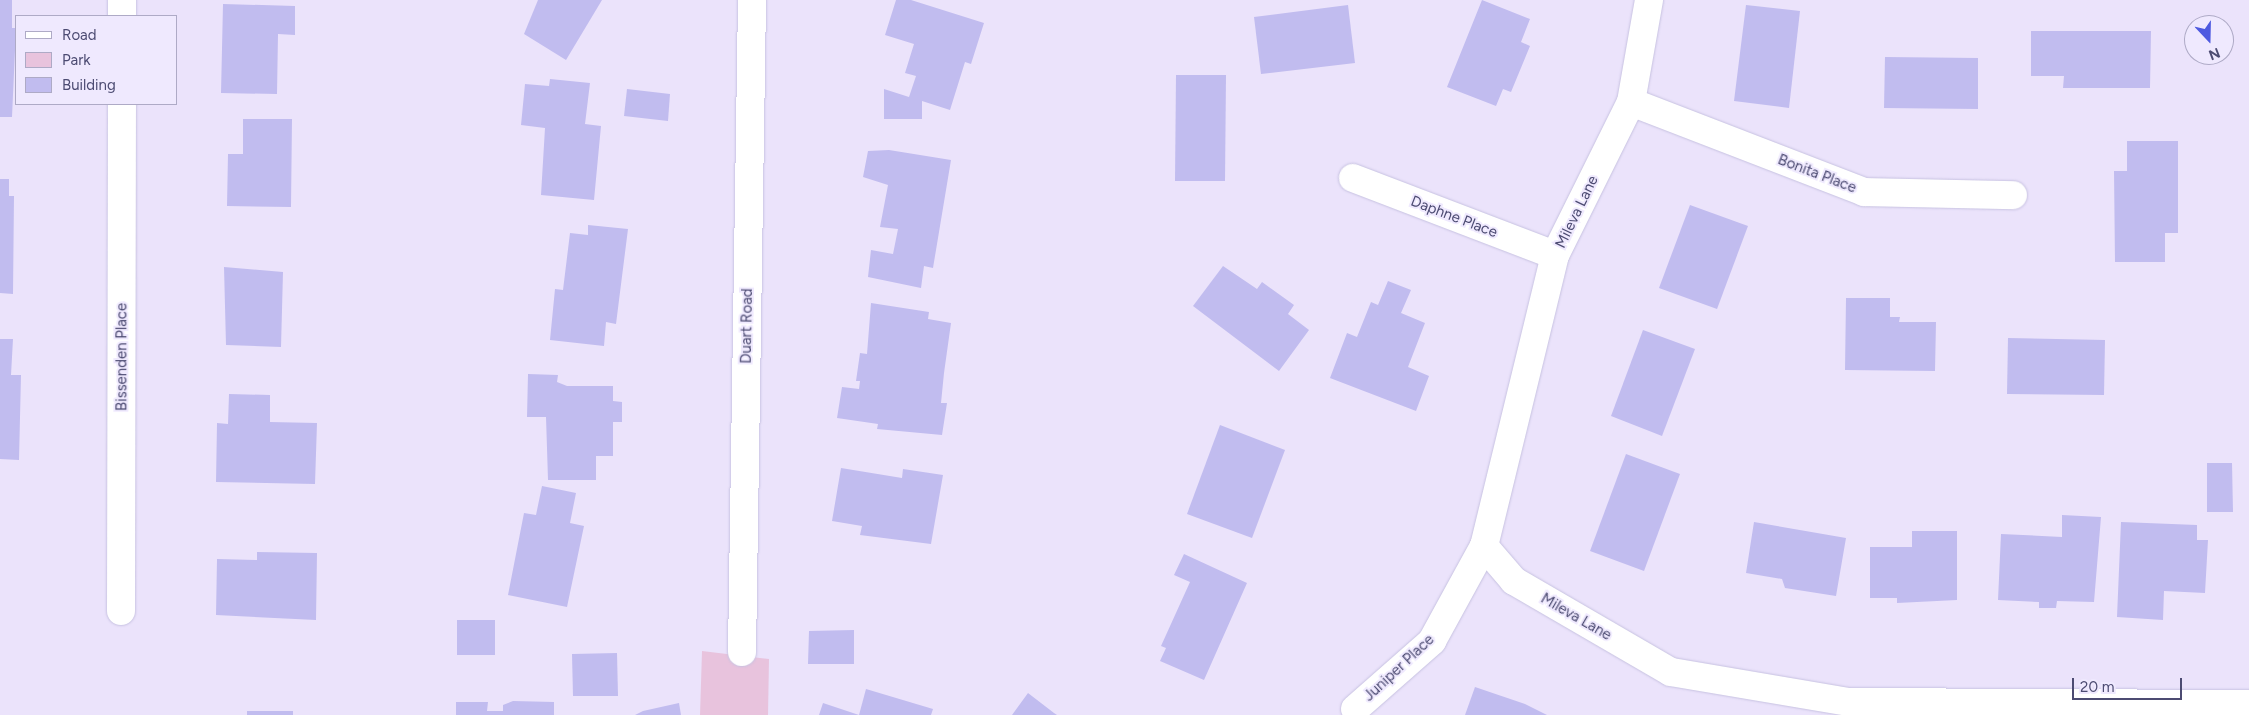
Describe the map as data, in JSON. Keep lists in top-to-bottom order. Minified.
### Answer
{"streets":{"street":["Bonita Place","Mileva Lane","Daphne Place","Duart Road","Bissenden Place","Juniper Place"]},"crossings":[["Bonita Place","Mileva Lane"],["Mileva Lane","Daphne Place"],["Mileva Lane","Juniper Place"]],"legend":["Road","Park","Building"],"scale_bar":"20 m","north":"bottom"}
